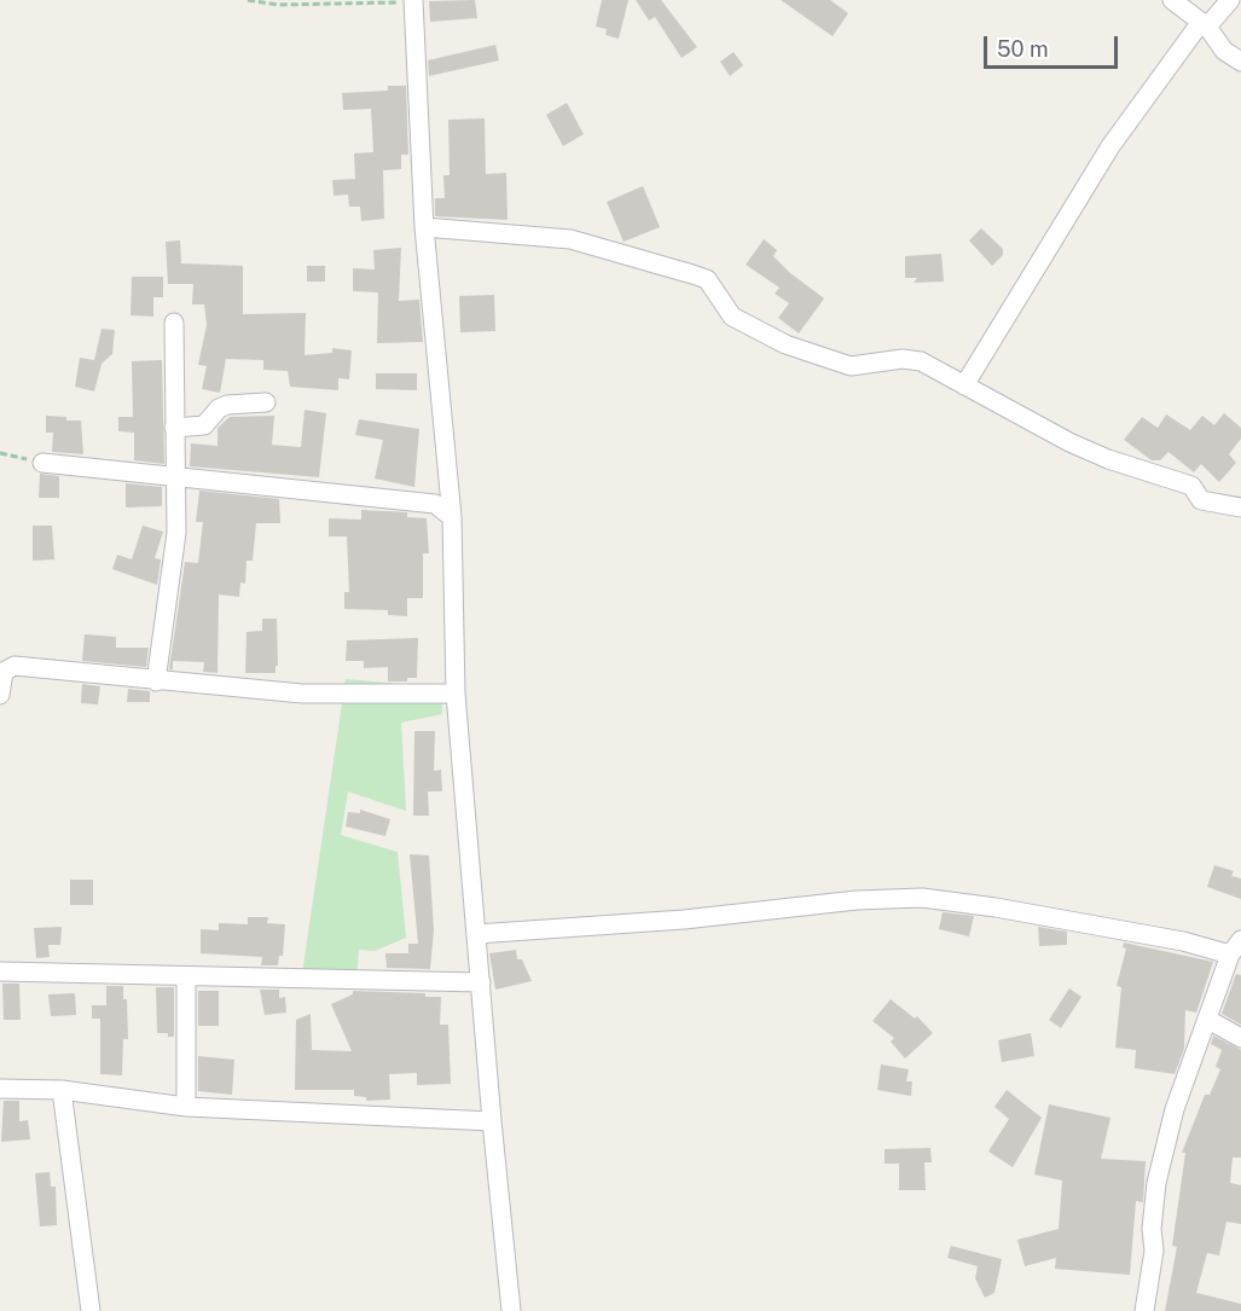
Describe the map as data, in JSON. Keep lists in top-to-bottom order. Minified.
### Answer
{"scale_bar":"50 m"}
